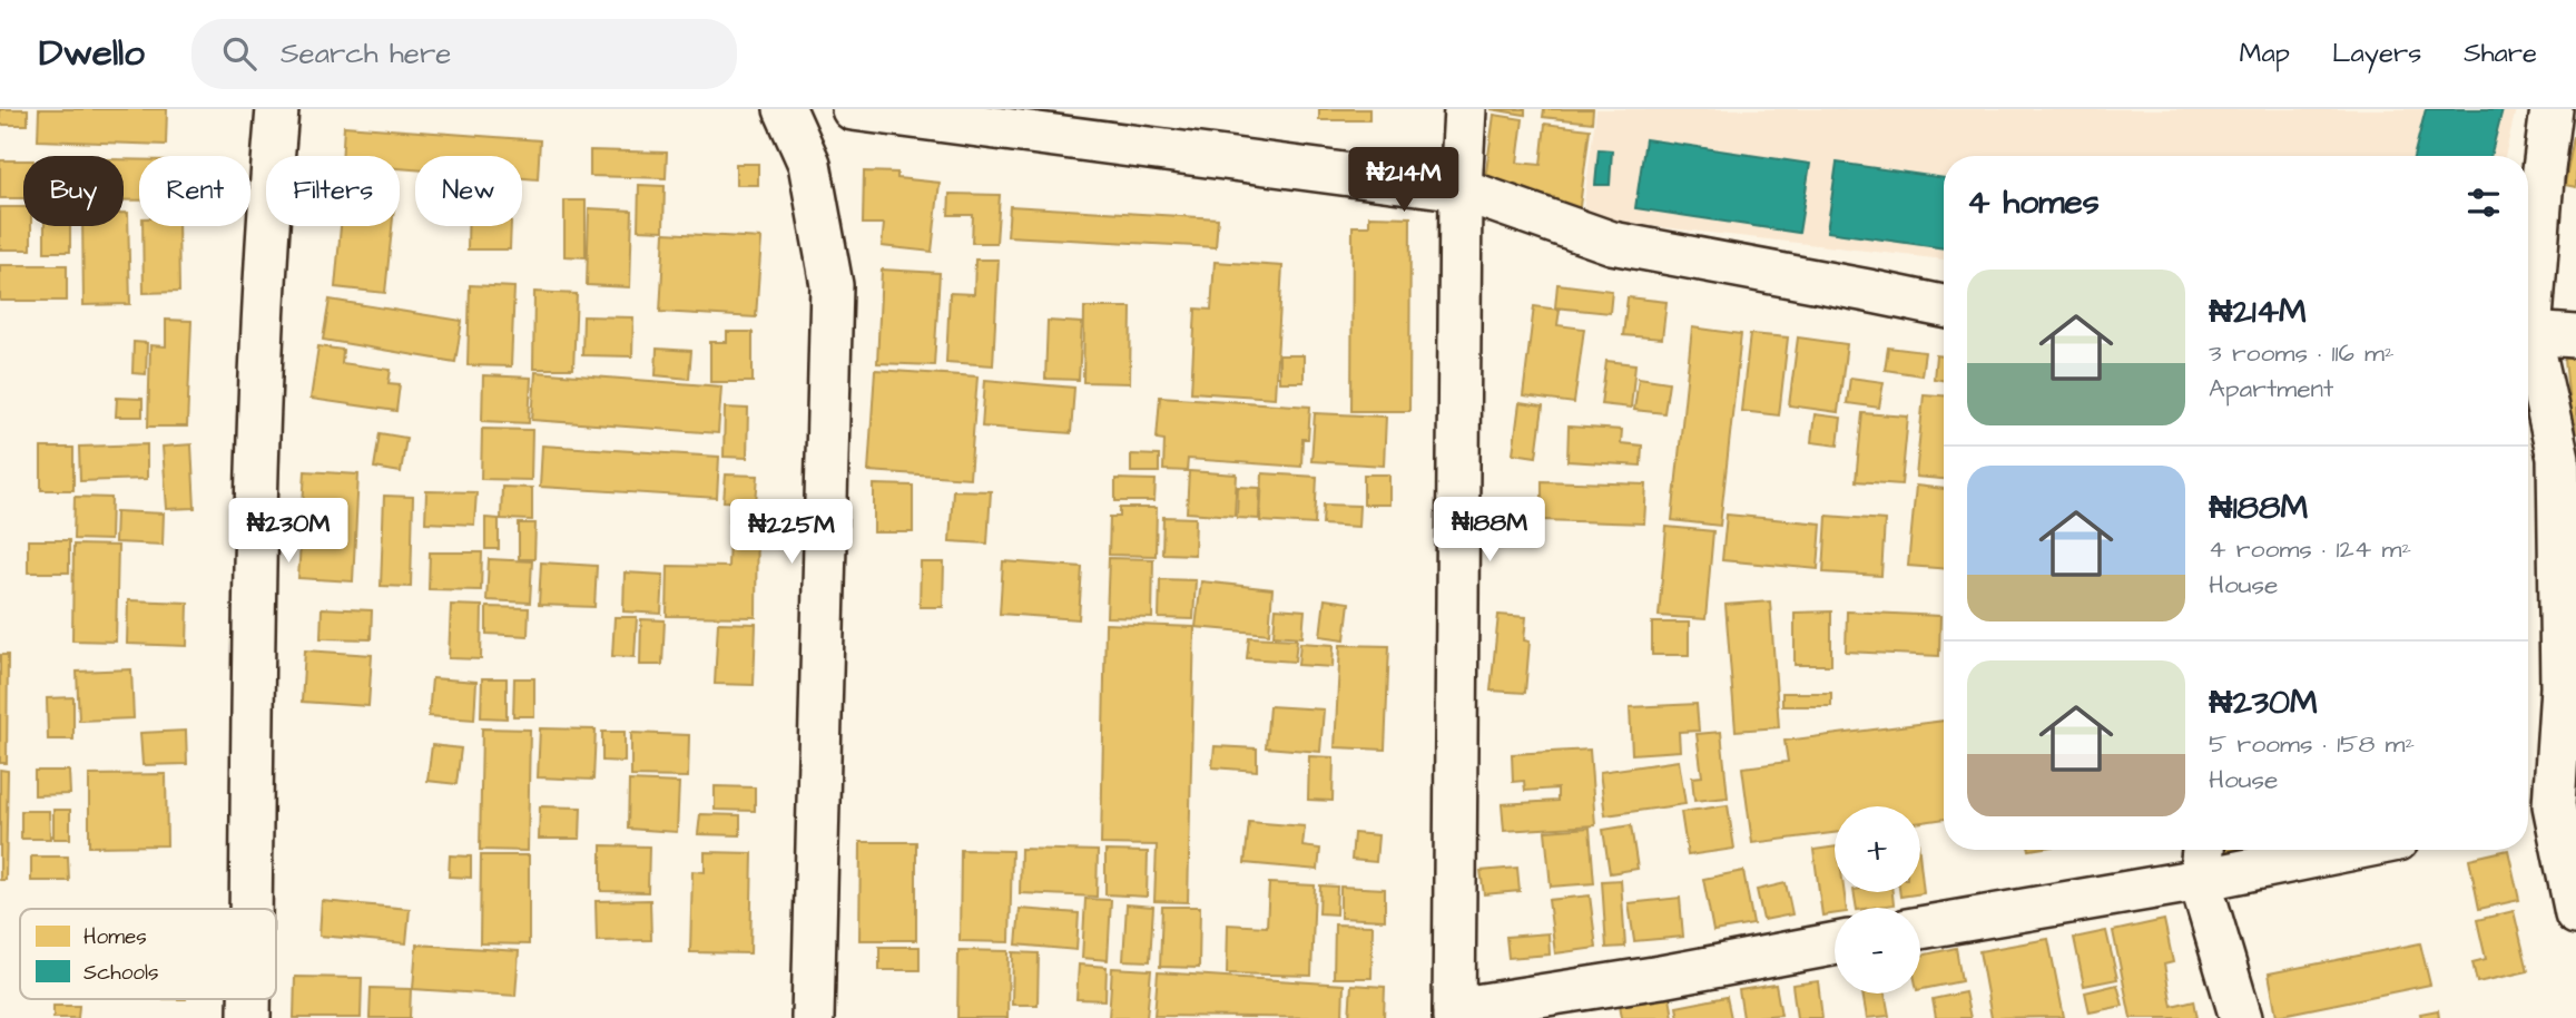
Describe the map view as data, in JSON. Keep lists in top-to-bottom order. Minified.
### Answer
{"legend":["Homes","Schools"],"page":{"header":"Dwello","search":"Search here","nav":["Map","Layers","Share"],"price":["₦214M","₦188M","₦230M","₦225M"],"chip":["Buy","Rent","Filters","New"],"heading":"4 homes","list":[{"name":"₦214M","note":"3 rooms · 116 m² · Apartment"},{"name":"₦188M","note":"4 rooms · 124 m² · House"},{"name":"₦230M","note":"5 rooms · 158 m² · House"}],"map_buttons":["+","−"]}}
